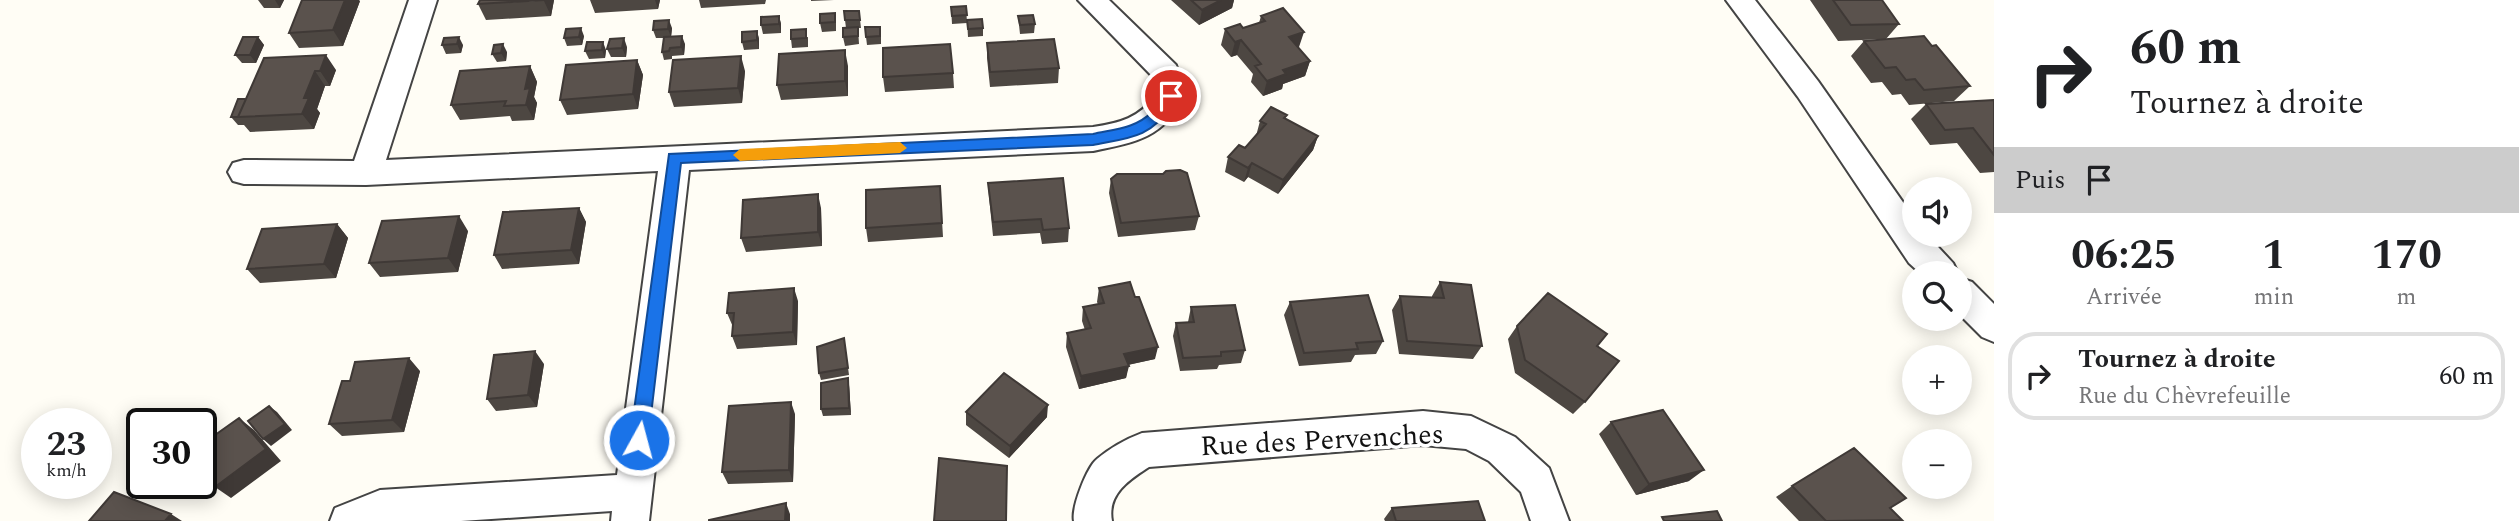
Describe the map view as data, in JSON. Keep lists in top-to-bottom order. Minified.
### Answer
{"streets":{"street":["Rue des Pervenches"]},"page":{"turn":["60 m","Tournez à droite"],"then":"Puis","map_buttons":["+","−"],"eta":["06:25","Arrivée","1","min","170","m"],"list":[{"name":"Tournez à droite","note":"Rue du Chèvrefeuille","value":"60 m"}],"speed":"23 km/h","limit":"30"}}
